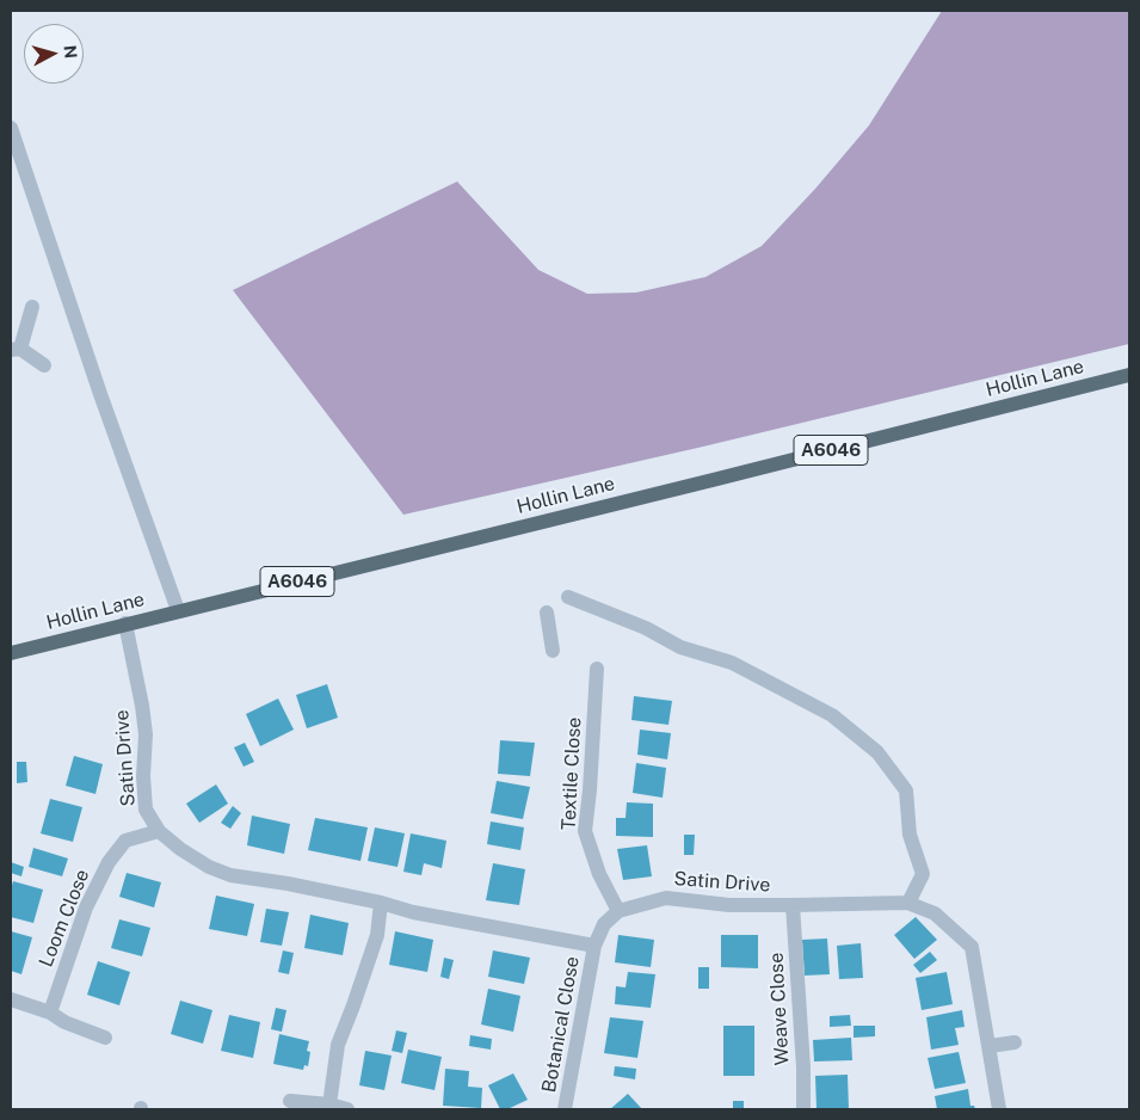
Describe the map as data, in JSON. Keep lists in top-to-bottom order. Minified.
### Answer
{"streets":{"main road":["Hollin Lane","A6046"],"street":["Satin Drive","Textile Close","Loom Close","Weave Close","Botanical Close"]},"crossings":[["Hollin Lane","Satin Drive"],["Satin Drive","Textile Close"],["Satin Drive","Loom Close"],["Satin Drive","Weave Close"],["Satin Drive","Botanical Close"]],"north":"right"}
